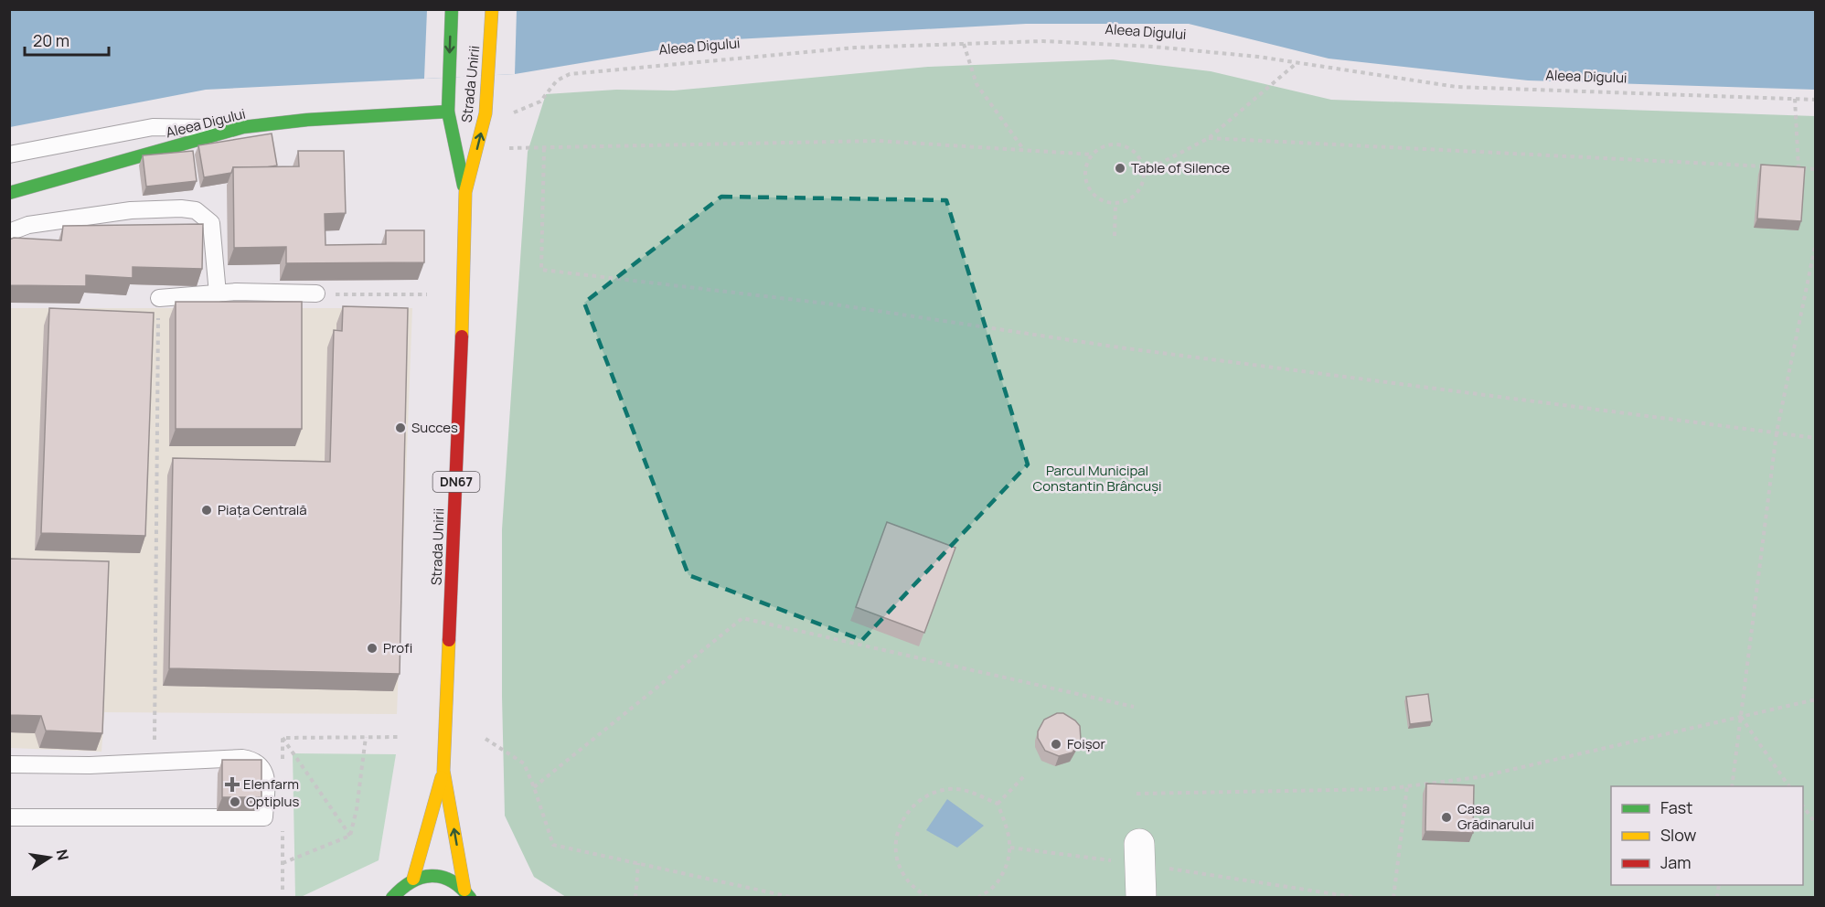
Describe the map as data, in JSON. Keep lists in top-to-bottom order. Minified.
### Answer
{"streets":{"main road":["Aleea Digului","Strada Unirii","DN67"]},"crossings":[["Aleea Digului","Strada Unirii"]],"parks":["Parcul Municipal Constantin Brâncuși"],"places":{"other":["Table of Silence","Succes","Piața Centrală","Profi","Foișor","Optiplus","Casa Grădinarului"],"health":["Elenfarm"]},"legend":["Fast","Slow","Jam"],"scale_bar":"20 m","north":"right"}
